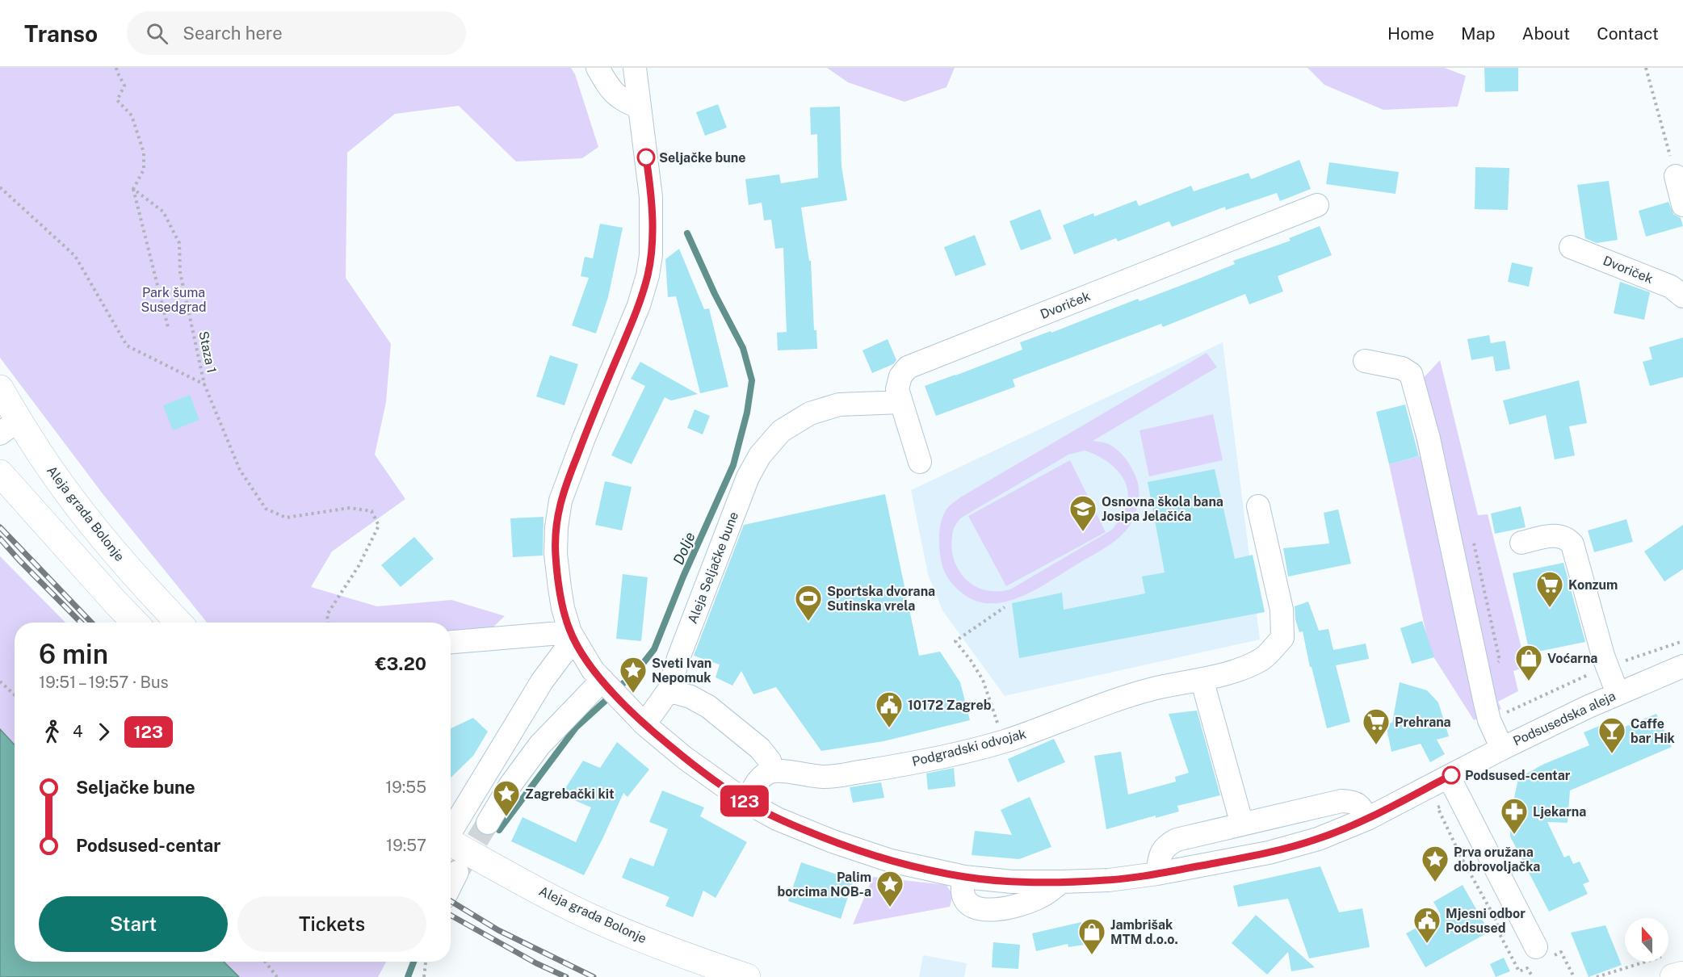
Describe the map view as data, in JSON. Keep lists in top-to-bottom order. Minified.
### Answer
{"streets":{"main road":["Aleja grada Bolonje"],"street":["Dvoriček","Aleja Seljačke bune","Podsusedska aleja","Podgradski odvojak"],"path":["Staza 1"]},"crossings":[["Dvoriček","Aleja Seljačke bune"],["Aleja Seljačke bune","Podsusedska aleja"]],"water":["Dolje"],"parks":["Park šuma Susedgrad"],"places":{"other":["Seljačke bune","Podsused-centar"],"school or university":["Osnovna škola bana Josipa Jelačića"],"supermarket":["Konzum","Prehrana"],"sports":["Sportska dvorana Sutinska vrela"],"shop":["Voćarna","Jambrišak MTM d.o.o."],"place":["Sveti Ivan Nepomuk","Zagrebački kit","Prva oružana dobrovoljačka","Palim borcima NOB-a"],"public building":["10172 Zagreb","Mjesni odbor Podsused"],"bar":["Caffe bar Hik"],"pharmacy":["Ljekarna"]},"lines":["bus line 123"],"north":"top","page":{"header":"Transo","search":"Search here","nav":["Home","Map","About","Contact"],"on_map":"123","heading":["6 min","19:51 – 19:57 · Bus","€3.20"],"legs":["4","123"],"list":[{"name":"Seljačke bune","value":"19:55"},{"name":"Podsused-centar","value":"19:57"}],"buttons":["Start","Tickets"]}}
